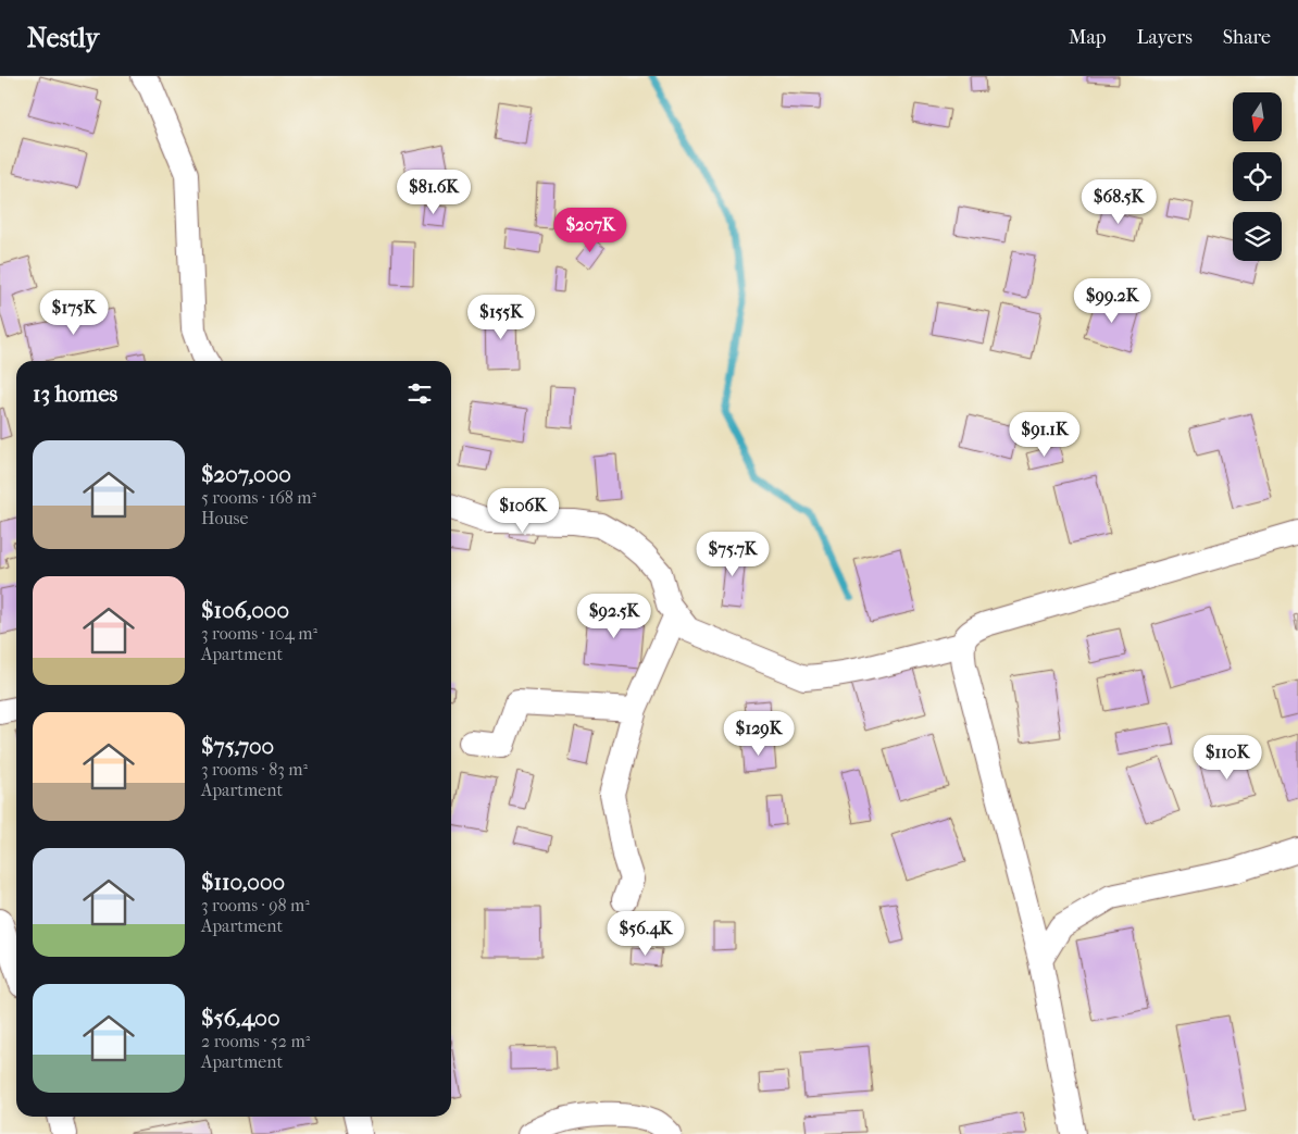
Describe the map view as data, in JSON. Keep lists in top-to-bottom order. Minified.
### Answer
{"north":"bottom","page":{"header":"Nestly","nav":["Map","Layers","Share"],"price":["$81.6K","$68.5K","$207K","$99.2K","$175K","$155K","$91.1K","$106K","$75.7K","$92.5K","$129K","$110K","$56.4K"],"heading":"13 homes","list":[{"name":"$207,000","note":"5 rooms · 168 m² · House"},{"name":"$106,000","note":"3 rooms · 104 m² · Apartment"},{"name":"$75,700","note":"3 rooms · 83 m² · Apartment"},{"name":"$110,000","note":"3 rooms · 98 m² · Apartment"},{"name":"$56,400","note":"2 rooms · 52 m² · Apartment"}]}}
